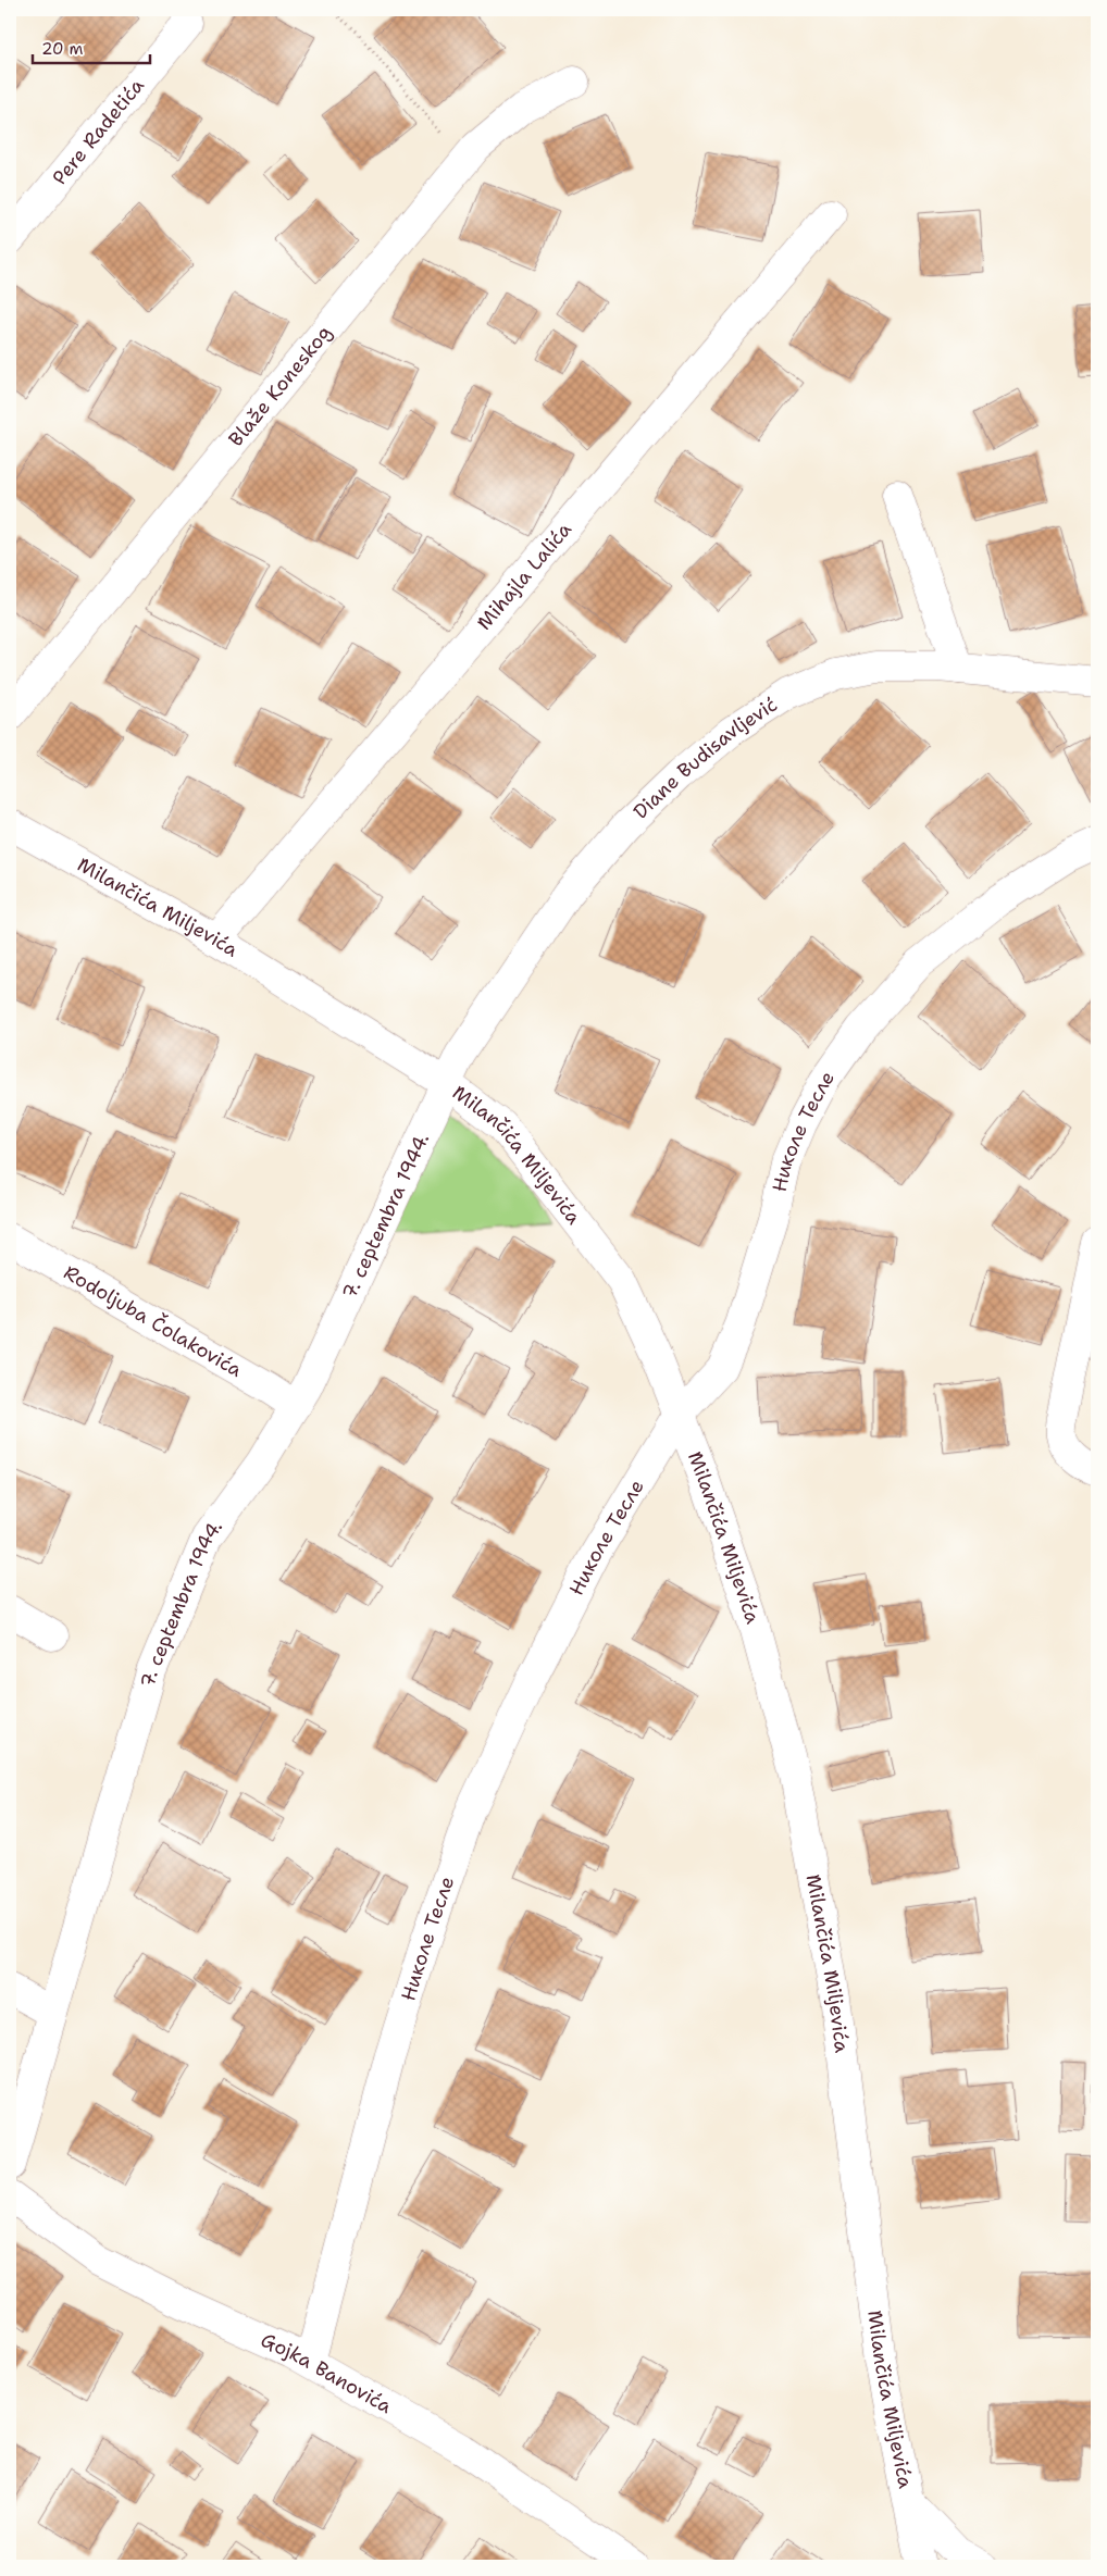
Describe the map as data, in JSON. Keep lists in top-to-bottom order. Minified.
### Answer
{"streets":{"street":["Pere Radetića","Blaže Koneskog","Mihajla Lalića","Diane Budisavljević","Milančića Miljevića","Николе Тесле","7. сeptembra 1944.","Rodoljuba Čolakovića","Gojka Banovića"]},"crossings":[["Mihajla Lalića","Milančića Miljevića"],["Diane Budisavljević","Milančića Miljevića"],["Diane Budisavljević","7. сeptembra 1944."],["Milančića Miljevića","Николе Тесле"],["Milančića Miljevića","7. сeptembra 1944."],["Николе Тесле","Gojka Banovića"],["7. сeptembra 1944.","Rodoljuba Čolakovića"]],"scale_bar":"20 m"}
